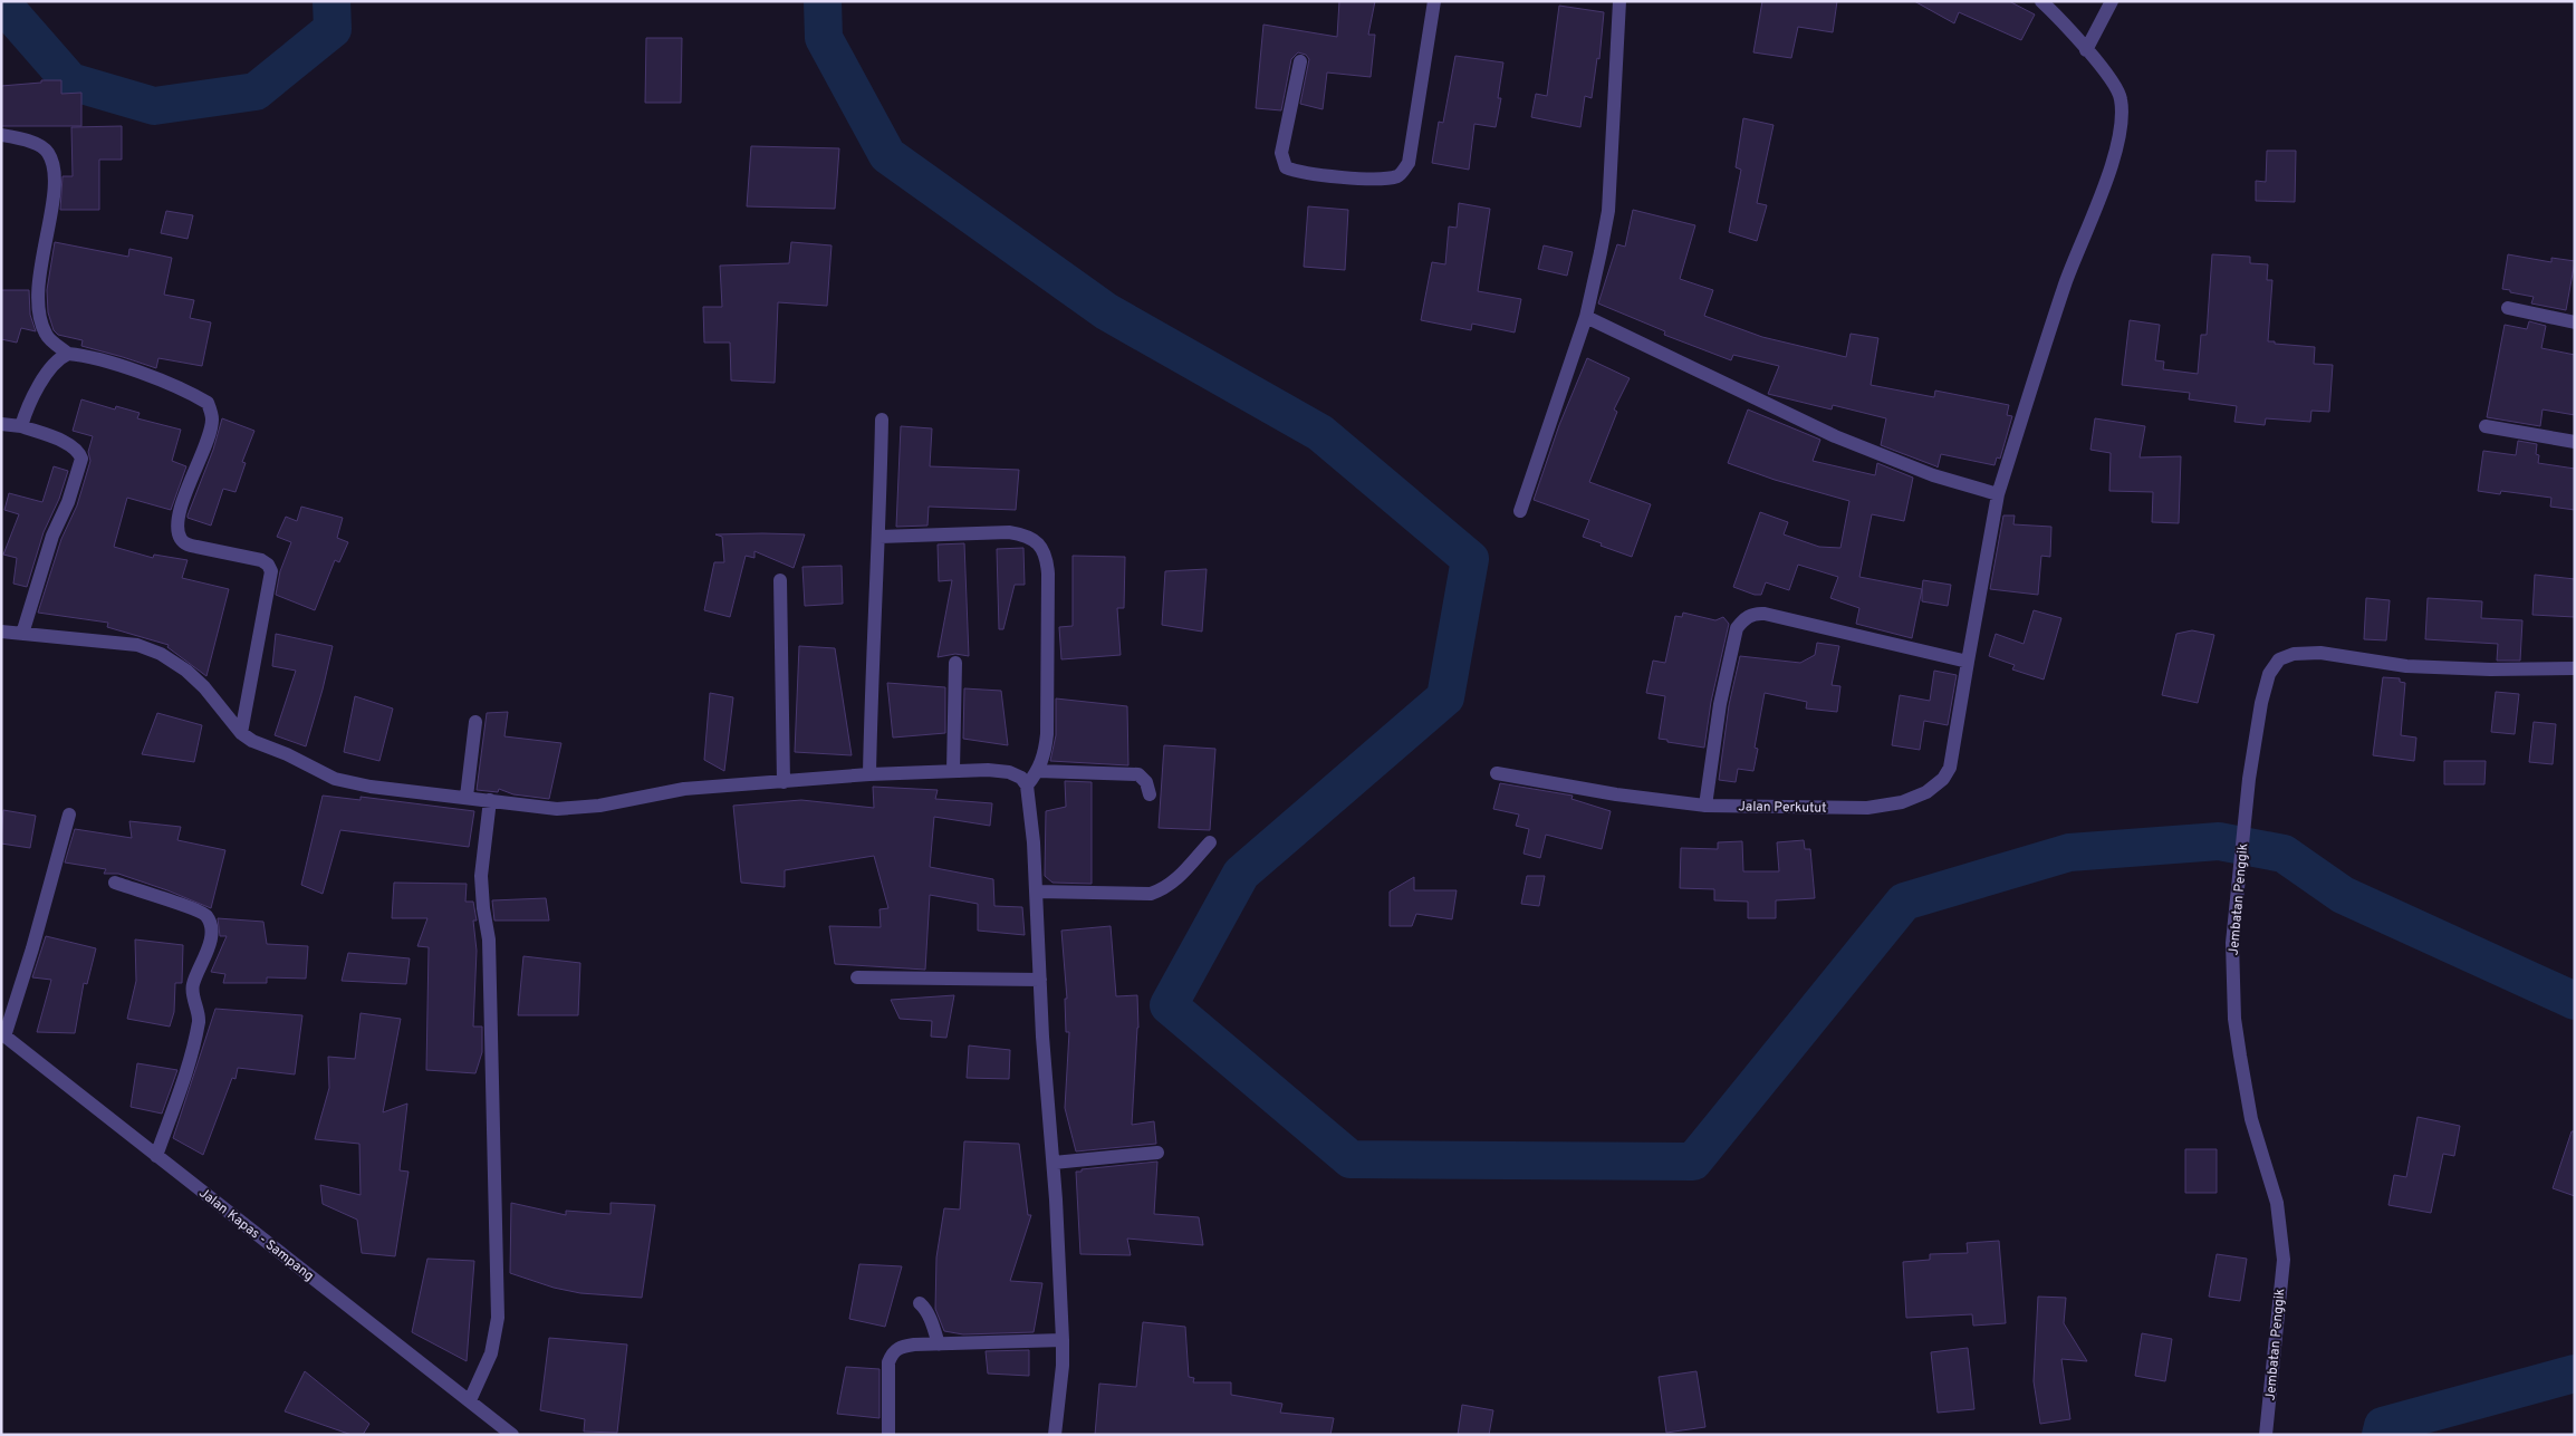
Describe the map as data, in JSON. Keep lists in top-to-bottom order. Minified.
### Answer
{"streets":{"street":["Jalan Perkutut","Jembatan Penggik","Jalan Kapas - Sampang"]}}
